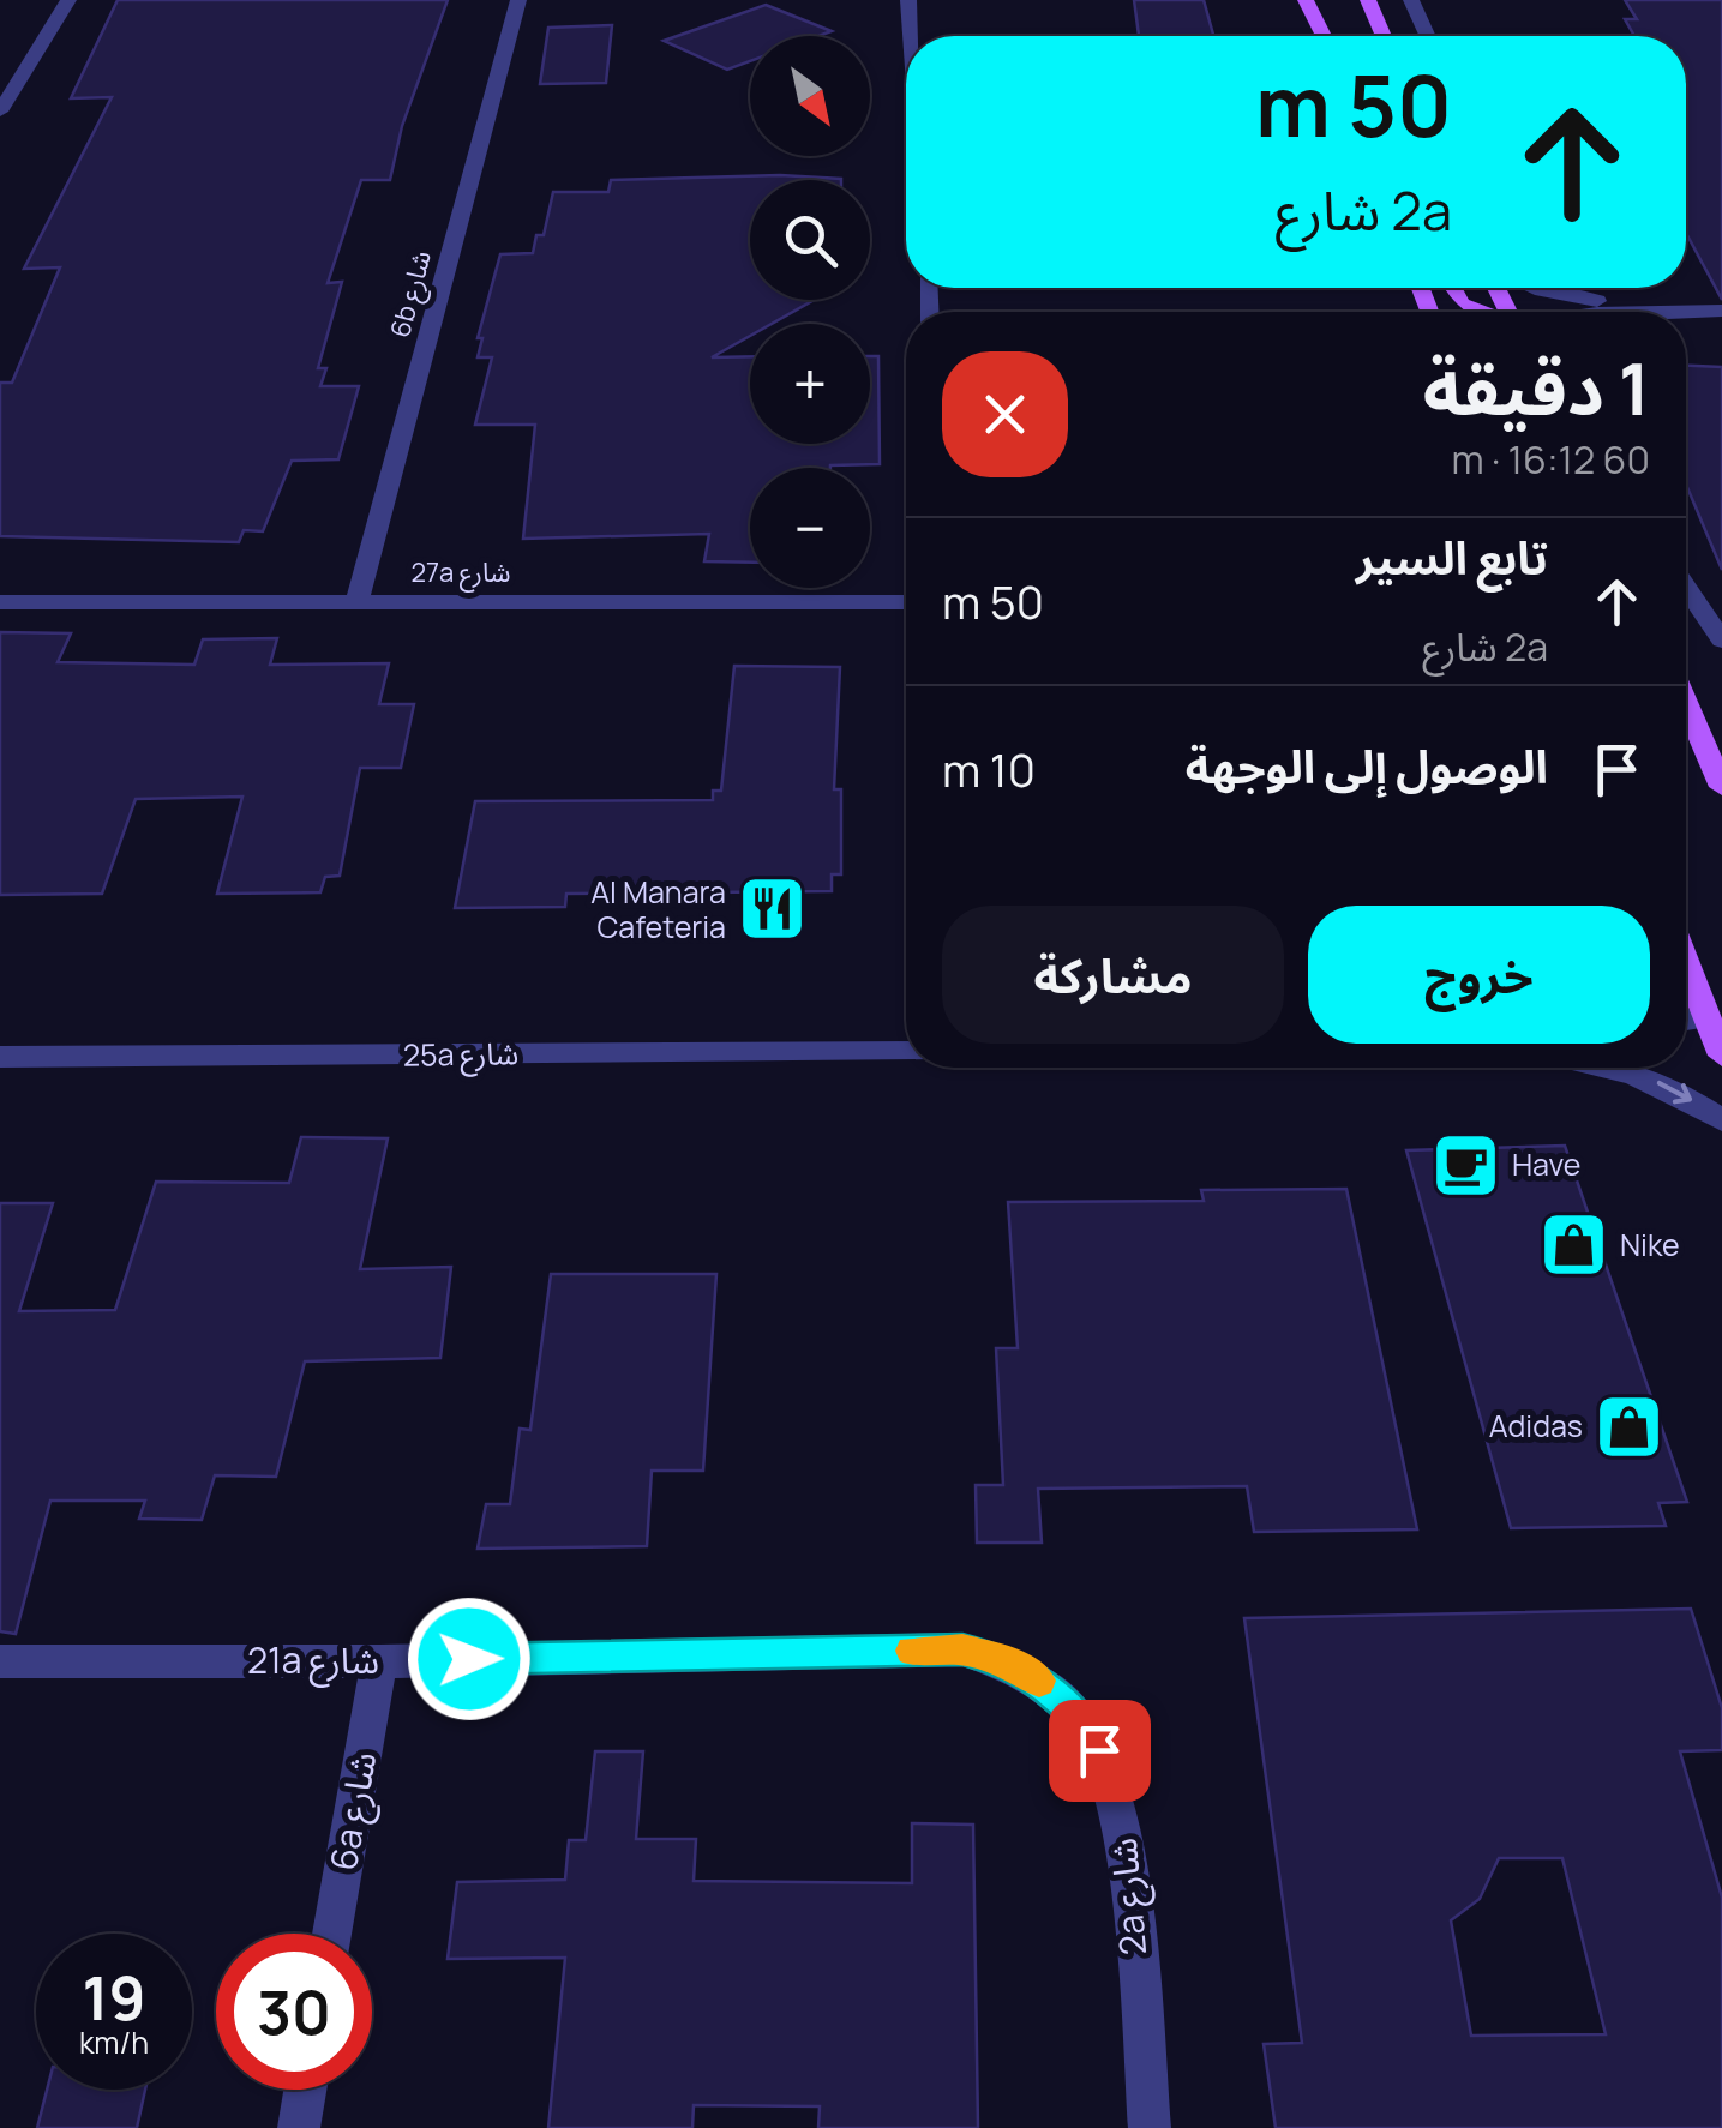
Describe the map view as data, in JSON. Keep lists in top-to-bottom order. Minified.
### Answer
{"streets":{"street":["6b شارع","27a شارع","25a شارع","21a شارع","6a شارع","2a شارع"]},"crossings":[["6b شارع","27a شارع"],["21a شارع","6a شارع"],["21a شارع","2a شارع"]],"places":{"restaurant":["Al Manara Cafeteria"],"cafe":["Have"],"shop":["Nike","Adidas"]},"north":"bottom right","page":{"map_buttons":["+","−"],"turn":["50 m","2a شارع"],"heading":["1 دقيقة","60 m · 16:12"],"list":[{"name":"تابع السير","note":"2a شارع","value":"50 m"},{"name":"الوصول إلى الوجهة","value":"10 m"}],"buttons":["خروج","مشاركة"],"speed":"19 km/h","limit":"30"}}
